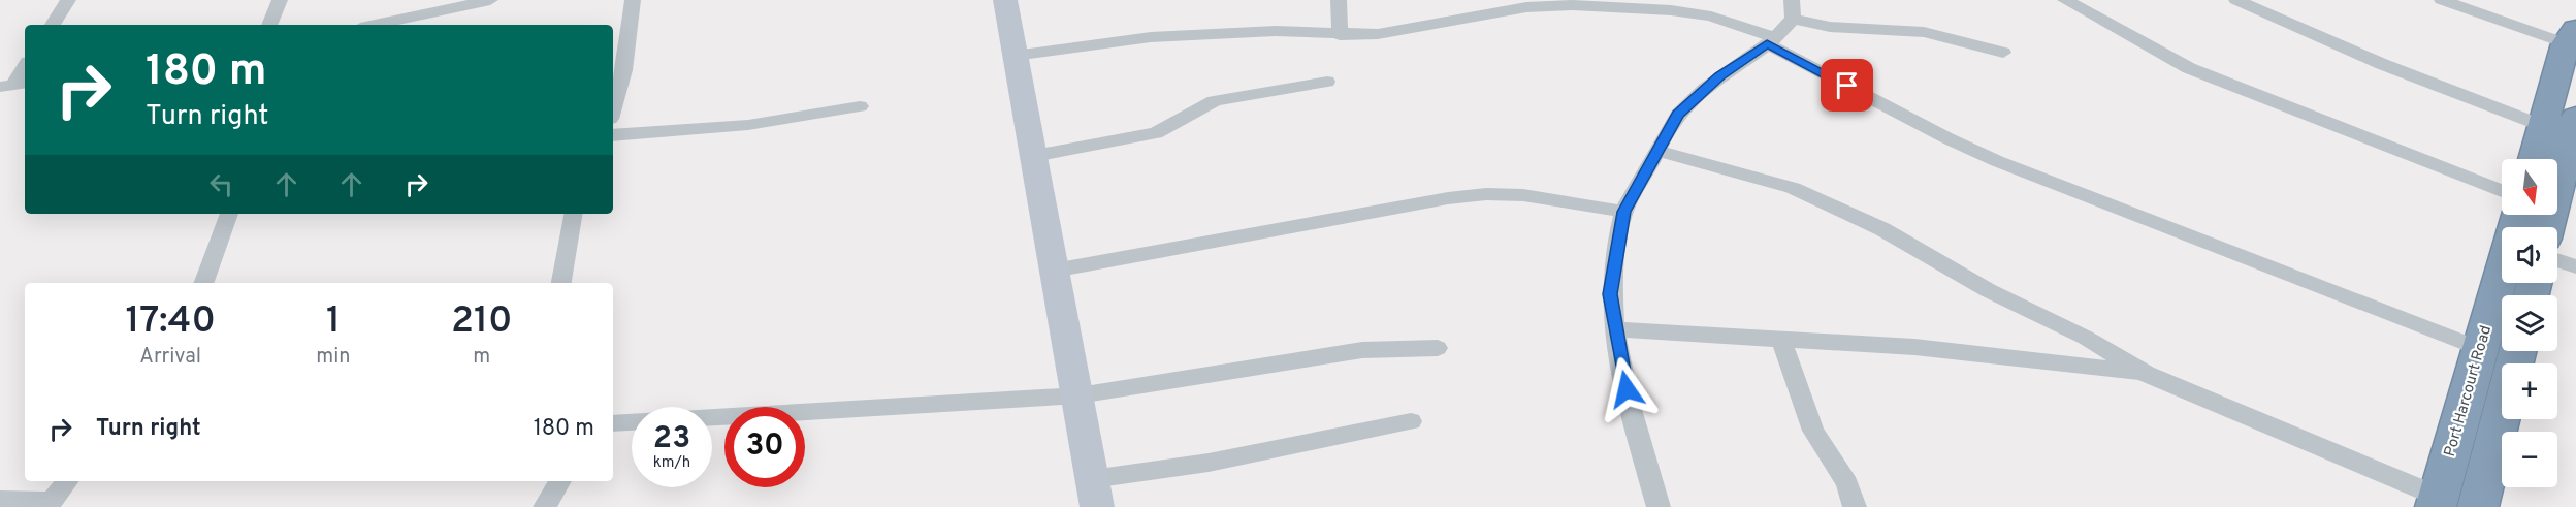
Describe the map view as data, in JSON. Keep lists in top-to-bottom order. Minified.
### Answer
{"streets":{"highway":["Port Harcourt Road"]},"north":"bottom","page":{"turn":["180 m","Turn right"],"map_buttons":["+","−"],"eta":["17:40","Arrival","1","min","210","m"],"list":[{"name":"Turn right","value":"180 m"}],"speed":"23 km/h","limit":"30"}}
